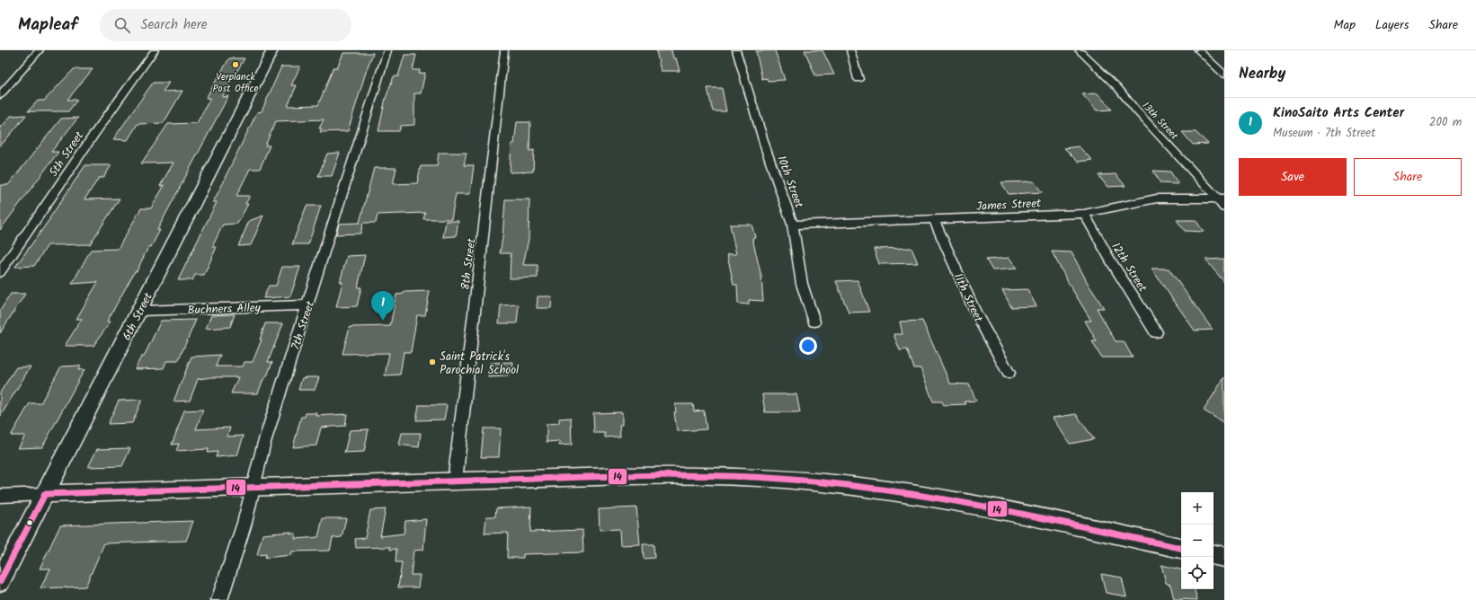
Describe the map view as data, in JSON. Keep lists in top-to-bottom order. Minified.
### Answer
{"streets":{"street":["13th Street","5th Street","10th Street","James Street","8th Street","12th Street","11th Street","Buchners Alley","6th Street","7th Street"]},"crossings":[["13th Street","James Street"],["10th Street","James Street"],["James Street","12th Street"],["James Street","11th Street"],["Buchners Alley","6th Street"],["Buchners Alley","7th Street"]],"places":["Verplanck Post Office","Saint Patrick's Parochial School"],"lines":["transit line 14"],"page":{"header":"Mapleaf","search":"Search here","nav":["Map","Layers","Share"],"heading":"Nearby","list":[{"mark":"1","name":"KinoSaito Arts Center","note":"Museum · 7th Street","value":"200 m"}],"buttons":["Save","Share"],"pins":"1","map_buttons":["+","−"]}}
